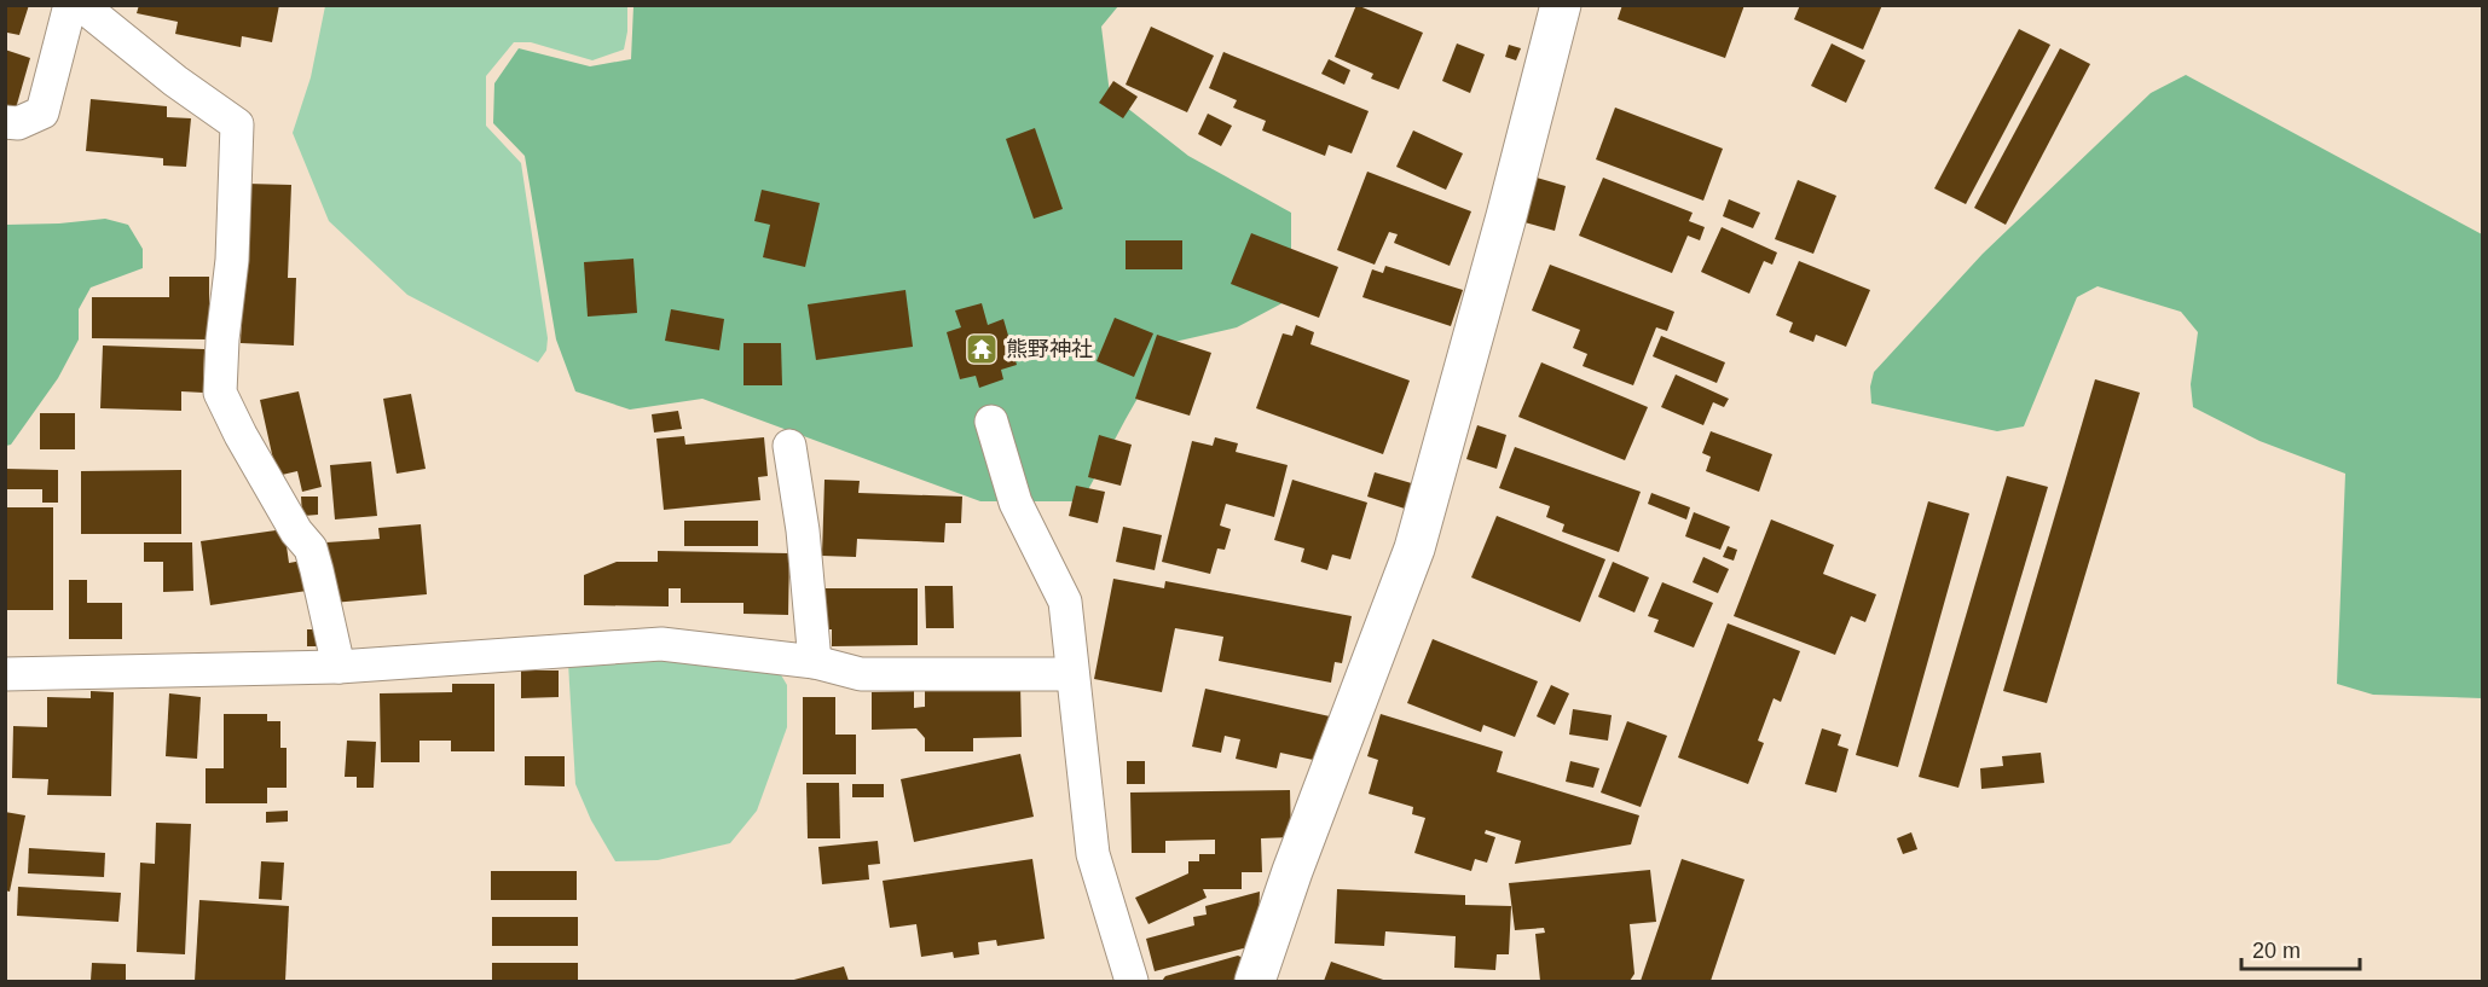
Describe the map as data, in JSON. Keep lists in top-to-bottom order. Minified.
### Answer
{"places":{"temple":["熊野神社"]},"scale_bar":"20 m"}
